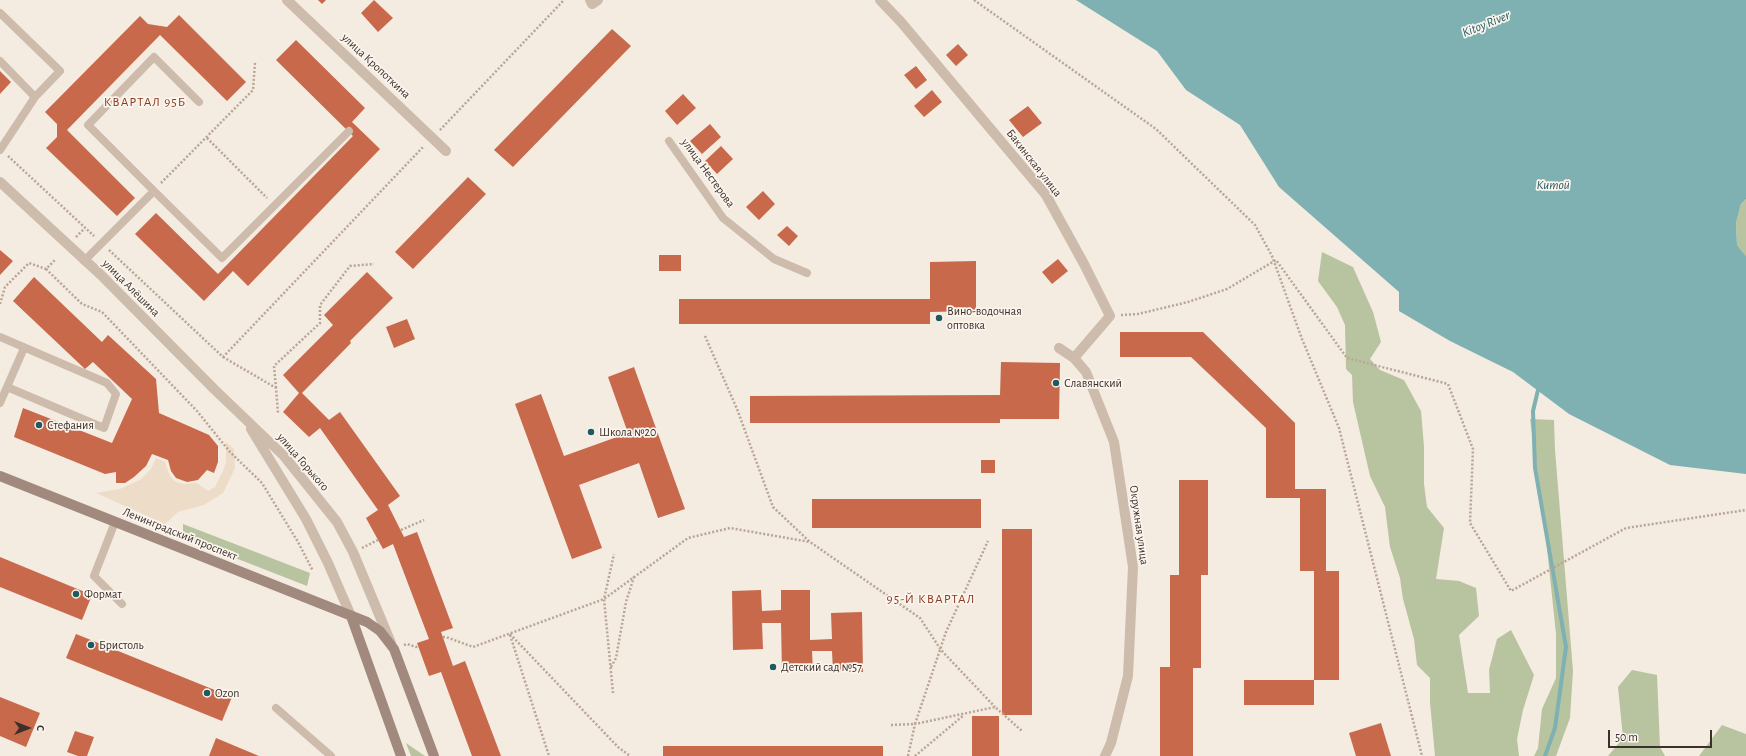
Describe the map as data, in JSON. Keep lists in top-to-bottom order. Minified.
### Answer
{"streets":{"main road":["улица Горького","Ленинградский проспект"],"street":["улица Кропоткина","Бакинская улица","улица Алёшина","Окружная улица"],"lane":["улица Нестерова"]},"crossings":[["улица Алёшина","улица Горького"],["улица Горького","Ленинградский проспект"]],"districts":["КВАРТАЛ 95Б","95-Й КВАРТАЛ"],"water":["Kitoy River","Китой"],"places":["Вино-водочная оптовка","Славянский","Стефания","Школа №20","Формат","Бристоль","Детский сад №57","Ozon"],"scale_bar":"50 m","north":"right"}
